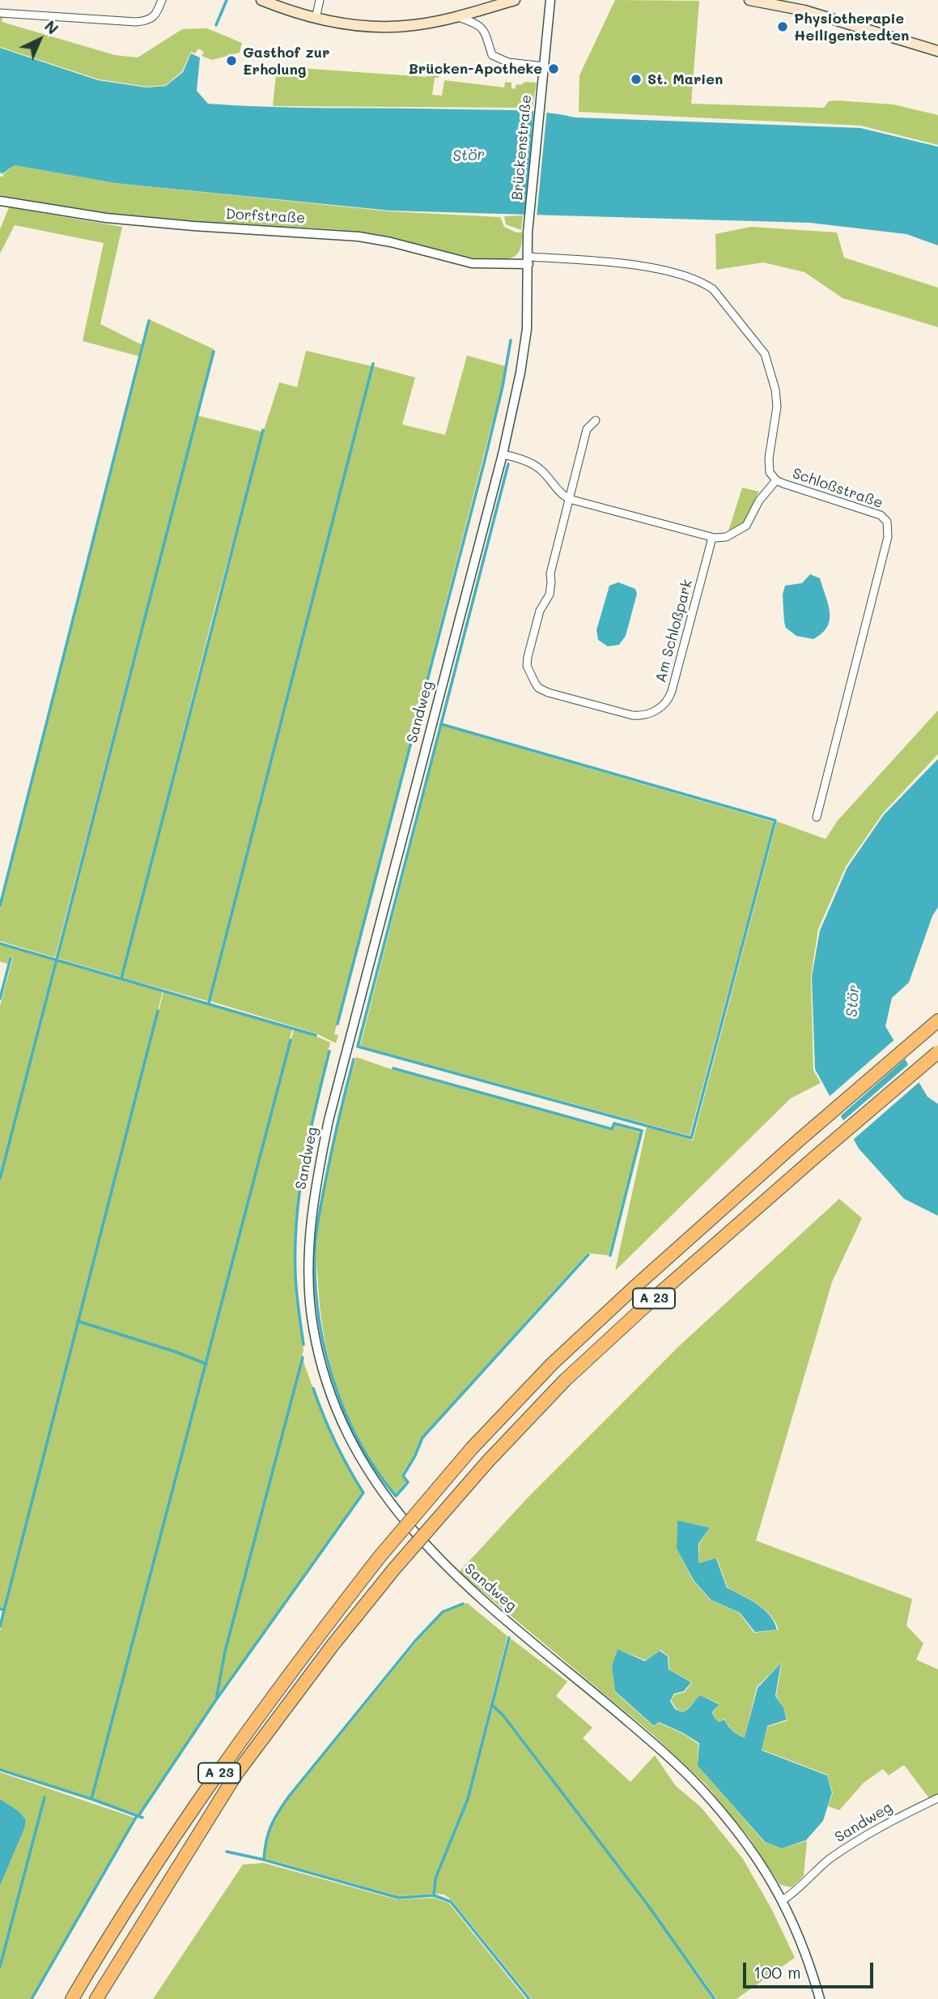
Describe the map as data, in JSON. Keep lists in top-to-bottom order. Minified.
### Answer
{"streets":{"highway":["A 23"],"street":["Brückenstraße","Dorfstraße","Schloßstraße","Am Schloßpark","Sandweg"]},"crossings":[["Brückenstraße","Dorfstraße"],["Brückenstraße","Schloßstraße"],["Brückenstraße","Sandweg"],["Dorfstraße","Schloßstraße"],["Dorfstraße","Sandweg"],["Schloßstraße","Sandweg"]],"water":["Stör"],"places":["Physiotherapie Heiligenstedten","Gasthof zur Erholung","Brücken-Apotheke","St. Marien"],"scale_bar":"100 m","north":"top right"}
